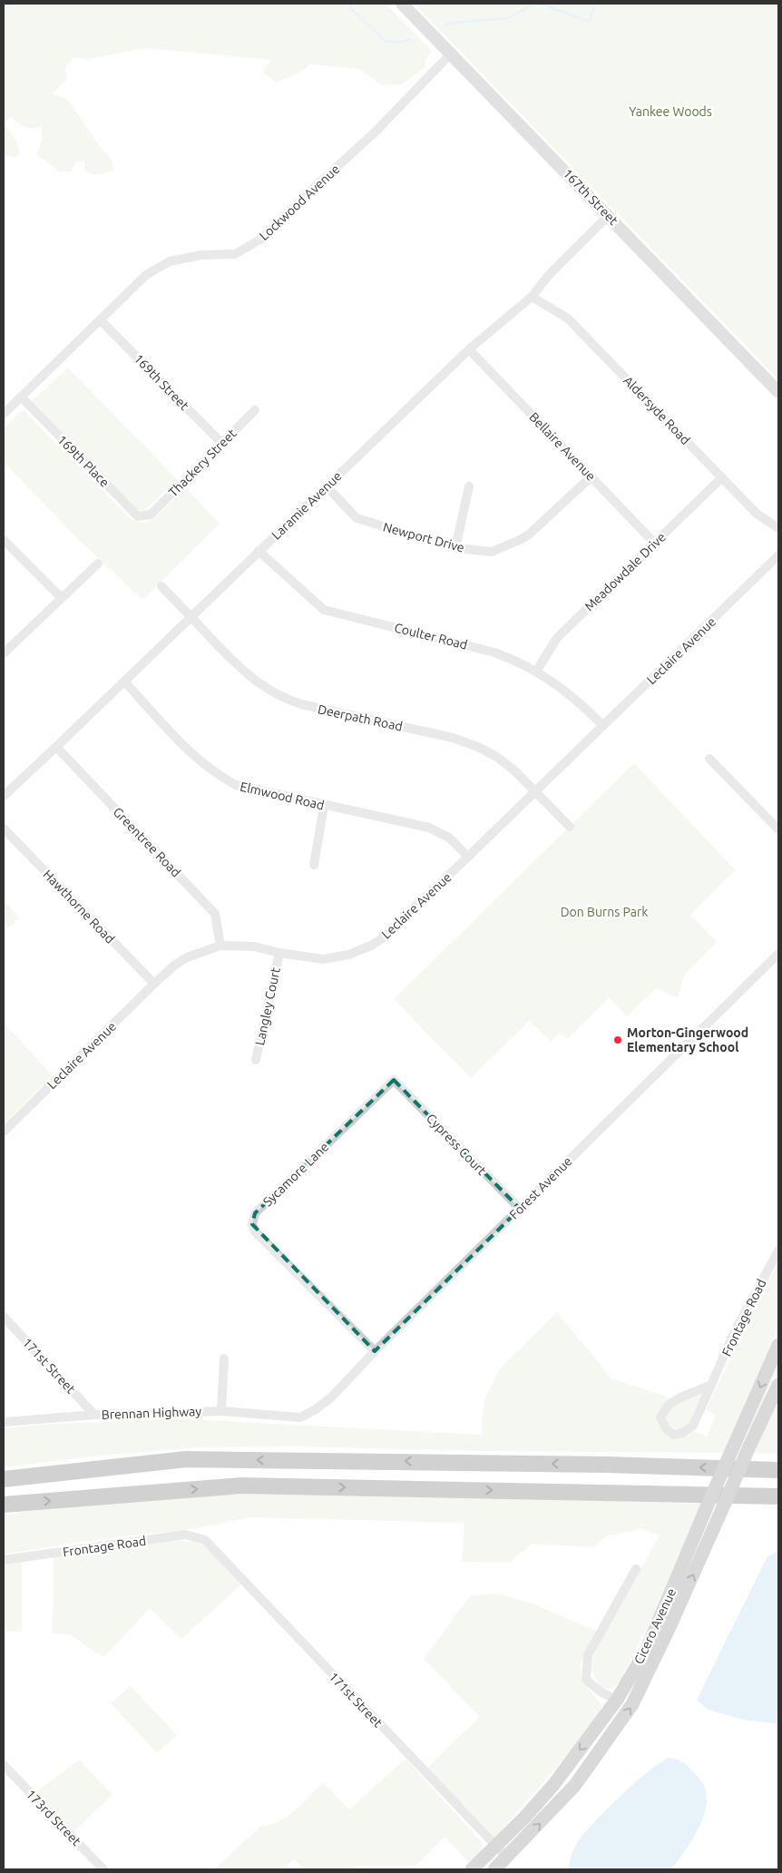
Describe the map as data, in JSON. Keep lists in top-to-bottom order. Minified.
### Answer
{"streets":{"main road":["167th Street","Cicero Avenue"],"street":["Lockwood Avenue","169th Street","Aldersyde Road","Bellaire Avenue","169th Place","Thackery Street","Laramie Avenue","Newport Drive","Meadowdale Drive","Coulter Road","Leclaire Avenue","Deerpath Road","Elmwood Road","Greentree Road","Hawthorne Road","Langley Court","Cypress Court","Sycamore Lane","Forest Avenue","Frontage Road","171st Street","Brennan Highway","173rd Street"]},"crossings":[["167th Street","Lockwood Avenue"],["167th Street","Laramie Avenue"],["Lockwood Avenue","169th Street"],["Lockwood Avenue","169th Place"],["169th Street","Thackery Street"],["Aldersyde Road","Laramie Avenue"],["Aldersyde Road","Meadowdale Drive"],["Bellaire Avenue","Laramie Avenue"],["Bellaire Avenue","Newport Drive"],["Bellaire Avenue","Meadowdale Drive"],["169th Place","Thackery Street"],["Laramie Avenue","Newport Drive"],["Laramie Avenue","Coulter Road"],["Laramie Avenue","Deerpath Road"],["Laramie Avenue","Elmwood Road"],["Laramie Avenue","Greentree Road"],["Meadowdale Drive","Coulter Road"],["Coulter Road","Leclaire Avenue"],["Leclaire Avenue","Deerpath Road"],["Leclaire Avenue","Elmwood Road"],["Leclaire Avenue","Greentree Road"],["Leclaire Avenue","Hawthorne Road"],["Leclaire Avenue","Langley Court"],["Cypress Court","Sycamore Lane"],["Cypress Court","Forest Avenue"],["Sycamore Lane","Forest Avenue"],["Forest Avenue","Brennan Highway"],["Frontage Road","171st Street"],["171st Street","Brennan Highway"],["171st Street","Cicero Avenue"]],"parks":["Yankee Woods","Don Burns Park"],"places":["Morton-Gingerwood Elementary School"]}
